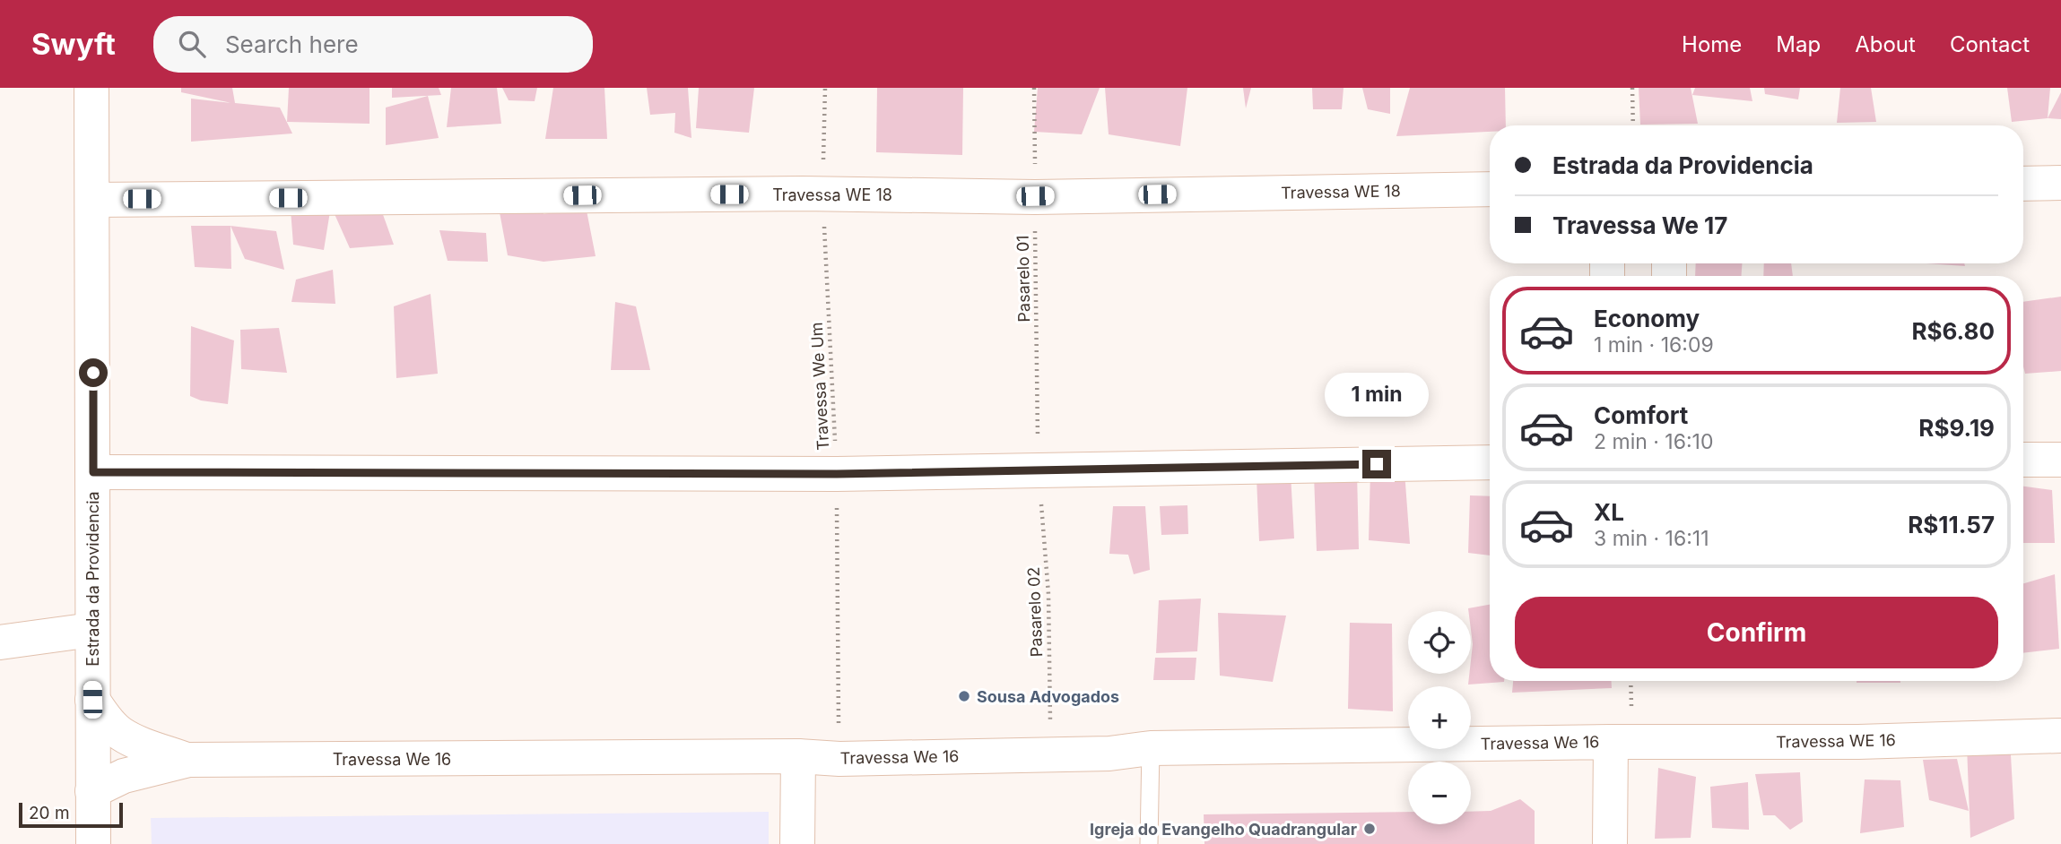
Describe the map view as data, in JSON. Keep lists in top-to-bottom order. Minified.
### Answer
{"streets":{"street":["Travessa WE 18","Estrada da Providencia","Travessa WE 16","Travessa We 16"],"path":["Pasarelo 01","Travessa We Um","Pasarelo 02"]},"crossings":[["Travessa WE 18","Pasarelo 01"],["Travessa WE 18","Travessa We Um"],["Travessa WE 18","Estrada da Providencia"],["Pasarelo 01","Pasarelo 02"],["Travessa We Um","Travessa We 16"],["Pasarelo 02","Travessa We 16"],["Travessa WE 16","Travessa We 16"]],"places":["Sousa Advogados","Igreja do Evangelho Quadrangular"],"scale_bar":"20 m","page":{"header":"Swyft","search":"Search here","nav":["Home","Map","About","Contact"],"banner":["Estrada da Providencia","Travessa We 17"],"list":[{"name":"Economy","note":"1 min · 16:09","value":"R$6.80"},{"name":"Comfort","note":"2 min · 16:10","value":"R$9.19"},{"name":"XL","note":"3 min · 16:11","value":"R$11.57"}],"bubble":"1 min","buttons":"Confirm","map_buttons":["+","−"],"scale":"20 m"}}
